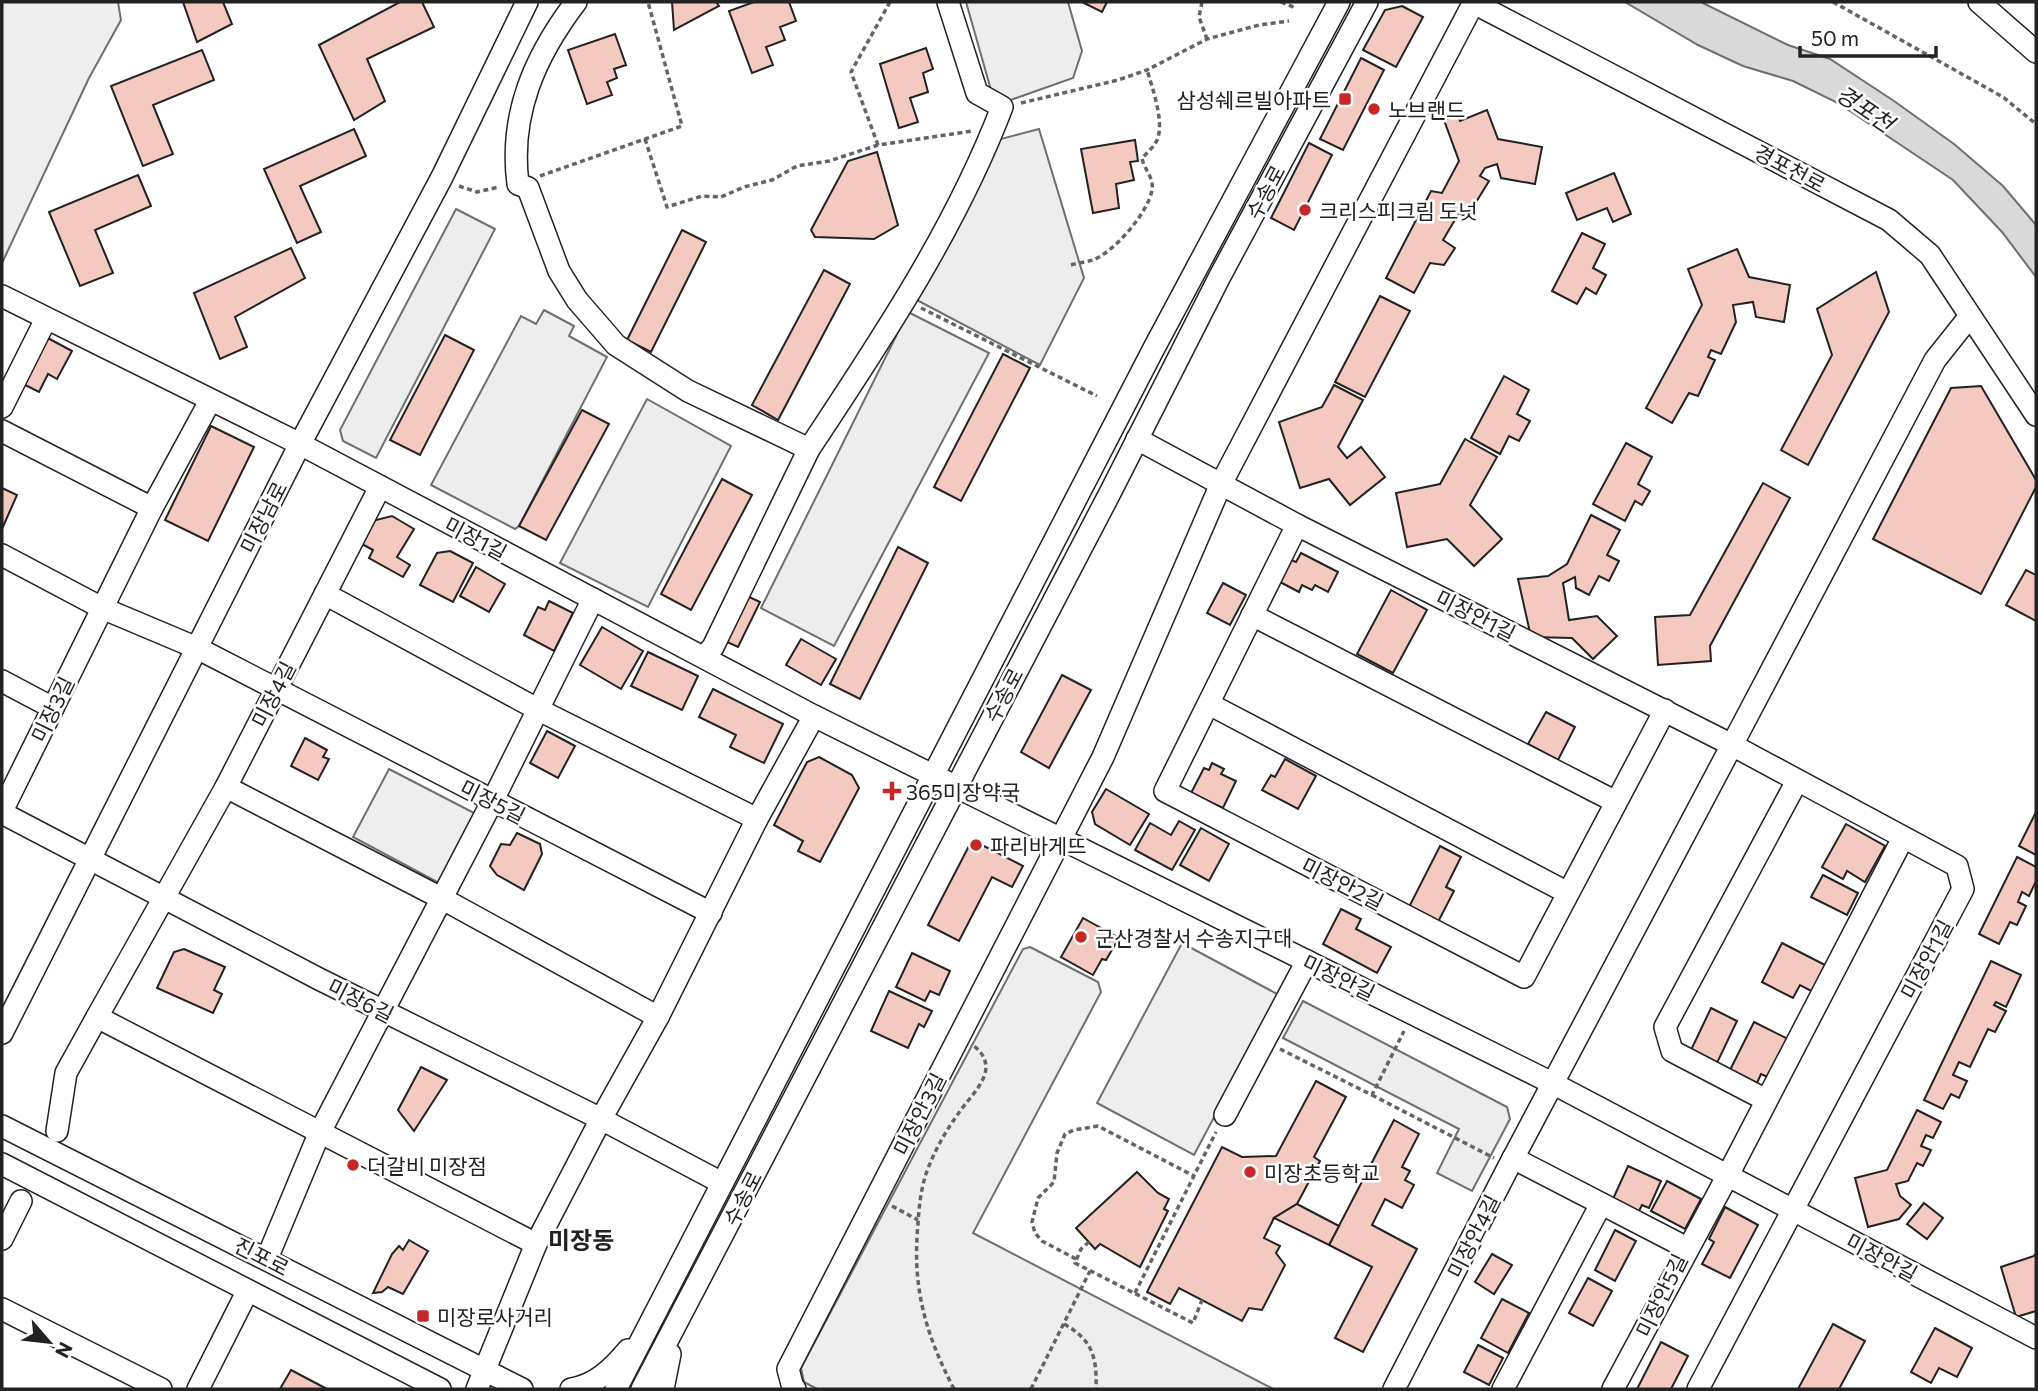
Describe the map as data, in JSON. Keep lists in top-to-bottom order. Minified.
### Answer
{"streets":{"street":["경포천로","수송로","미장남로","미장1길","미장안1길","미장4길","미장3길","미장5길","미장안2길","미장안길","미장6길","미장안3길","미장안4길","진포로","미장안5길"]},"crossings":[["수송로","미장1길"],["수송로","미장안1길"],["수송로","미장안길"],["수송로","미장6길"],["미장남로","미장1길"],["미장남로","미장5길"],["미장남로","미장6길"],["미장1길","미장4길"],["미장1길","미장3길"],["미장1길","미장안길"],["미장안1길","미장안2길"],["미장안1길","미장안길"],["미장4길","미장5길"],["미장4길","미장6길"],["미장3길","미장5길"],["미장3길","미장6길"],["미장안길","미장안3길"],["미장안길","미장안4길"],["미장안4길","미장안5길"]],"districts":["미장동"],"water":["경포천"],"places":{"transit":["삼성쉐르빌아파트","미장로사거리"],"other":["노브랜드","크리스피크림 도넛","파리바게뜨","군산경찰서 수송지구대","더갈비 미장점","미장초등학교"],"health":["365미장약국"]},"scale_bar":"50 m","north":"bottom right"}
